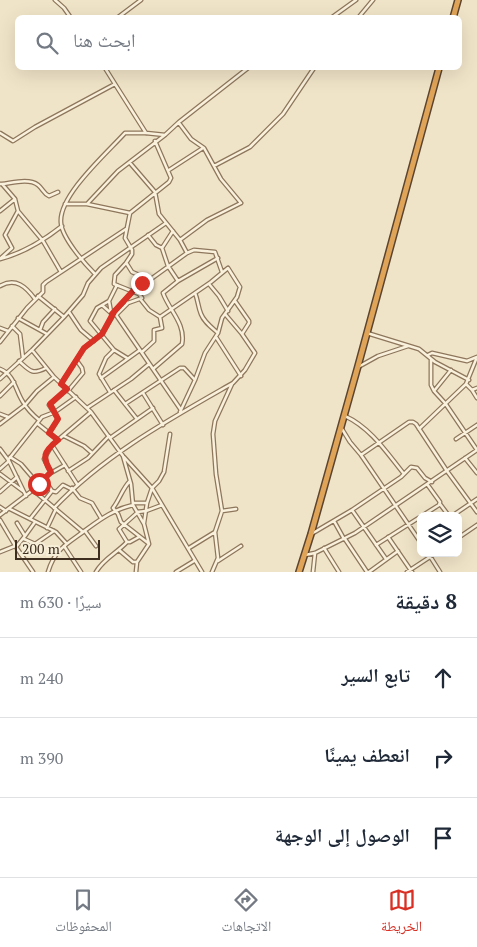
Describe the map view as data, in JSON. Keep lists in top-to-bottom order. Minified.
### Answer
{"scale_bar":"200 m","page":{"search":"ابحث هنا","scale":"200 m","heading":["8 دقيقة","سيرًا · 630 m"],"list":[["تابع السير","240 m"],["انعطف يمينًا","390 m"],"الوصول إلى الوجهة"],"nav":["الخريطة","الاتجاهات","المحفوظات"]}}
